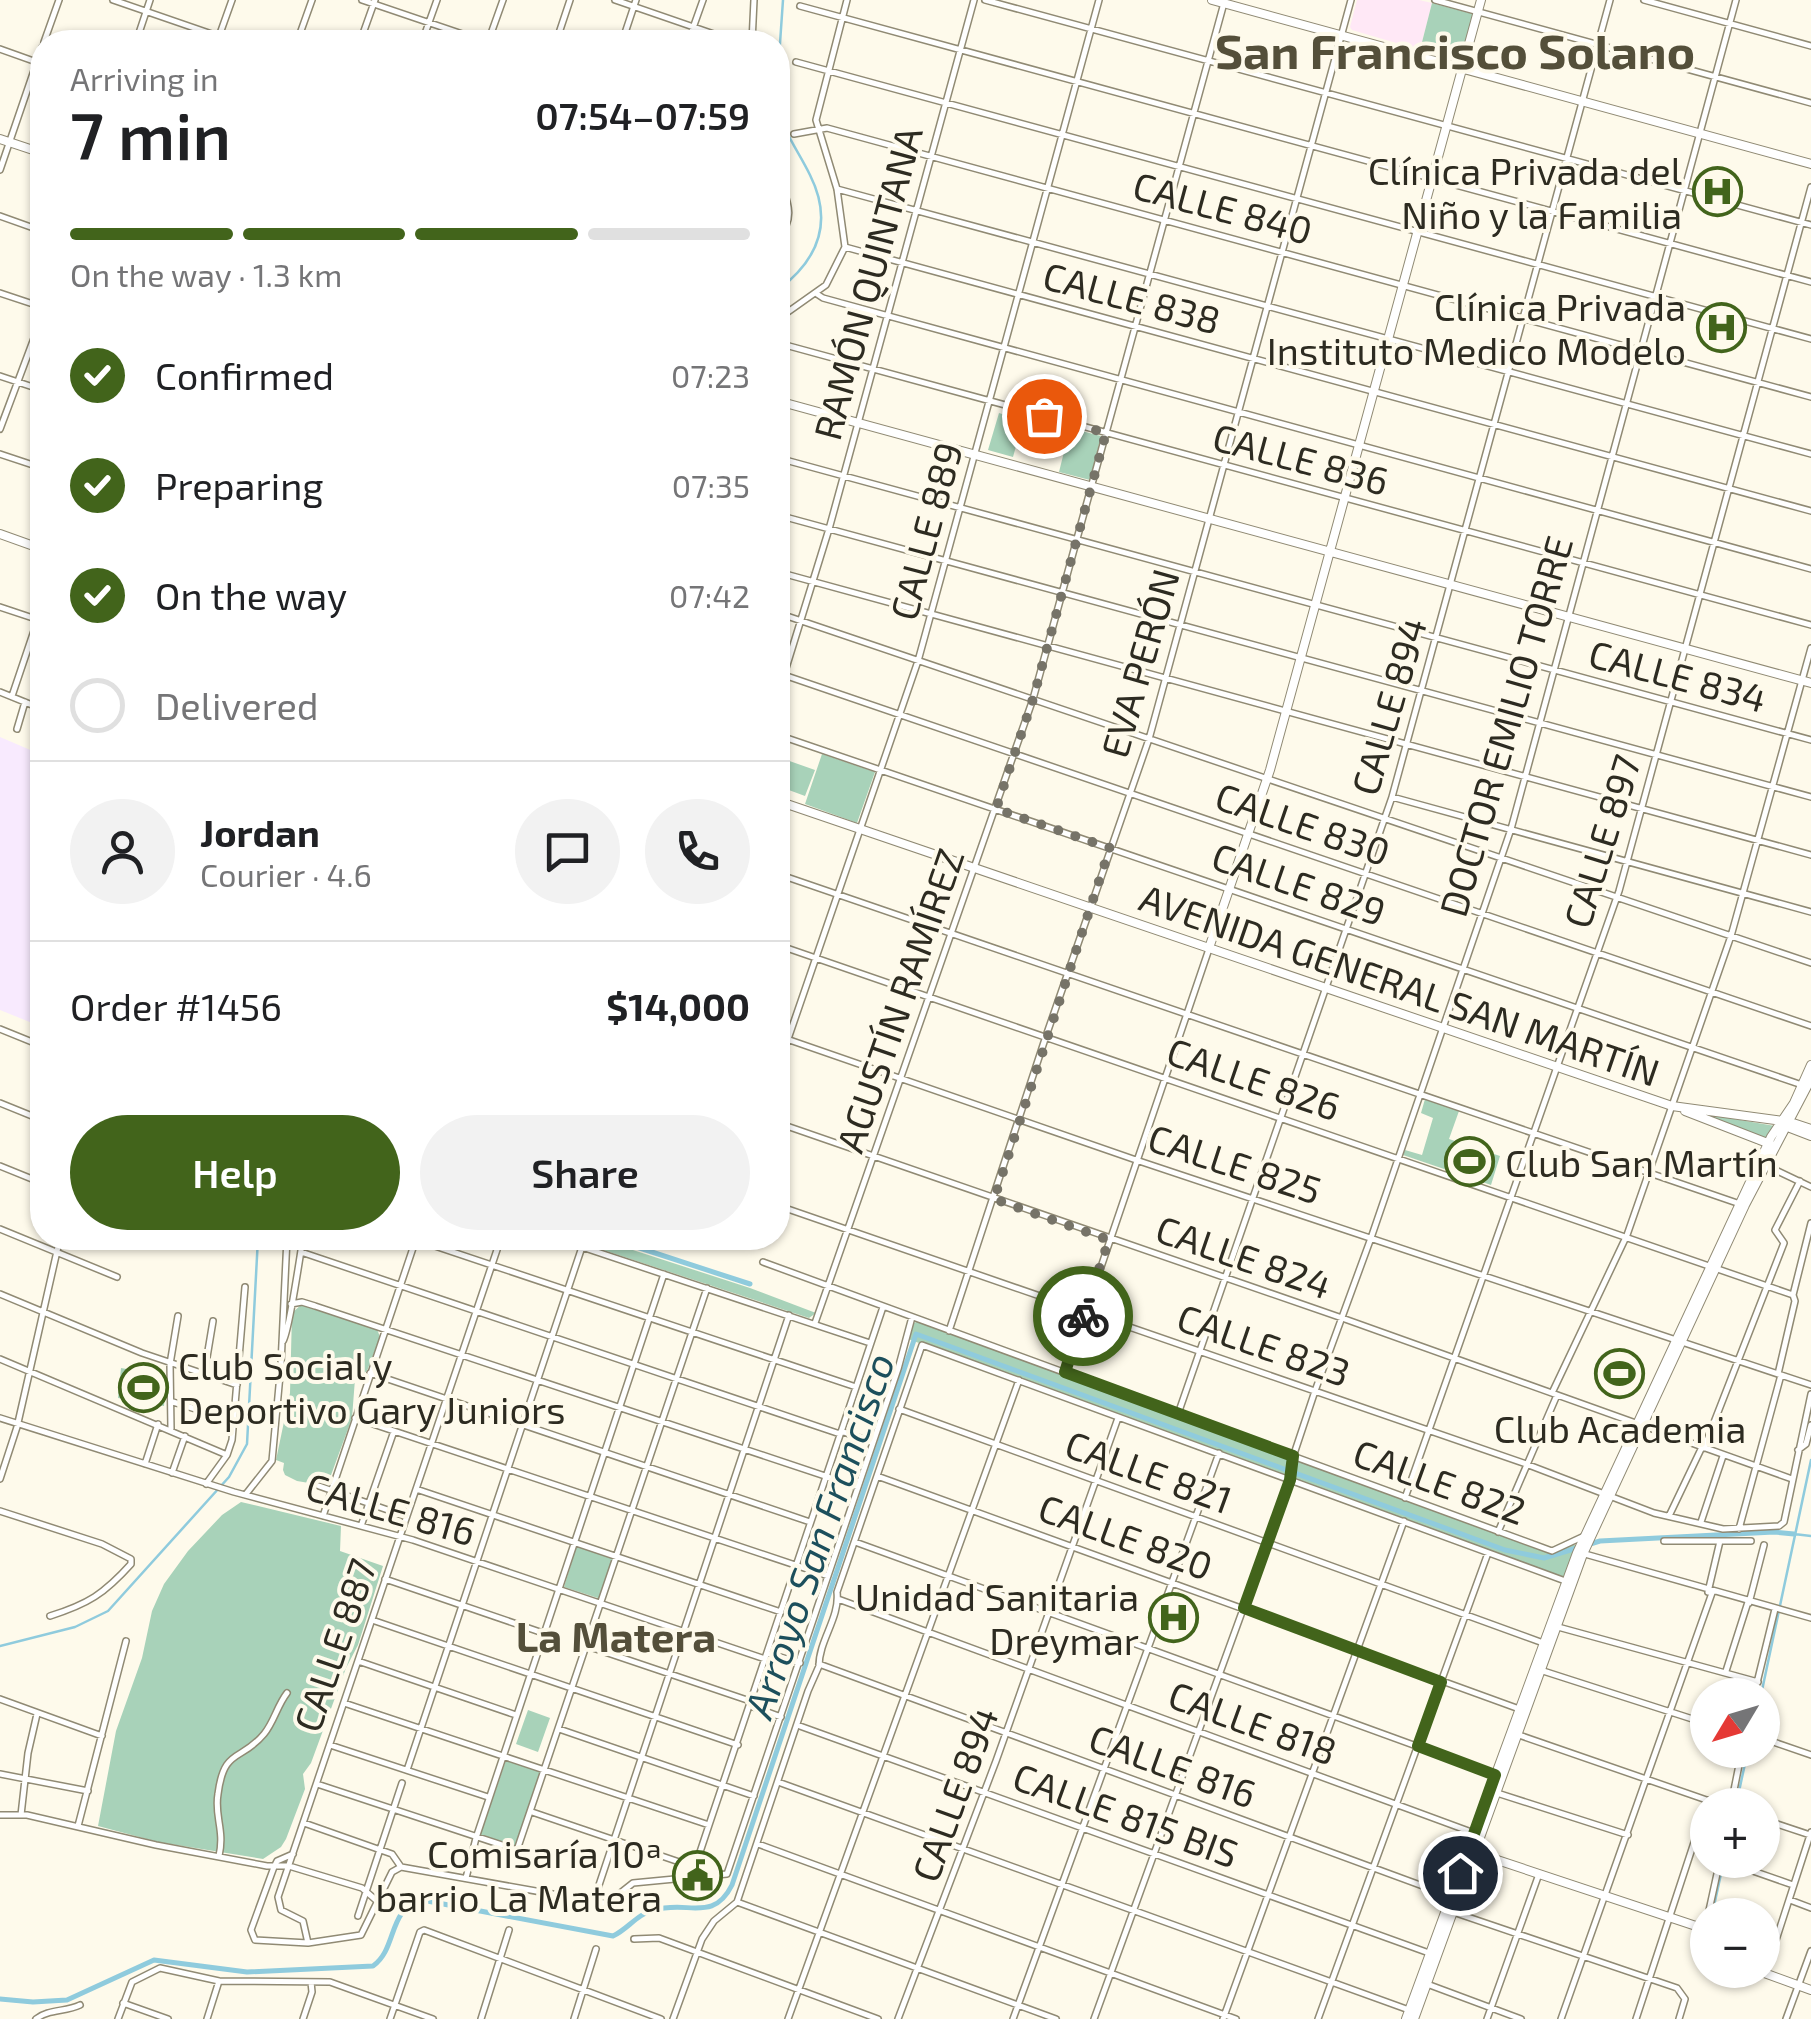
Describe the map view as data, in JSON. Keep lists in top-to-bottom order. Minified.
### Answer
{"streets":{"main road":["AVENIDA GENERAL SAN MARTÍN"],"street":["CALLE 840","RAMÓN QUINTANA","CALLE 838","CALLE 836","CALLE 889","EVA PERÓN","CALLE 834","CALLE 894","DOCTOR EMILIO TORRE","CALLE 830","CALLE 897","CALLE 829","AGUSTÍN RAMÍREZ","CALLE 826","CALLE 825","CALLE 824","CALLE 823","CALLE 821","CALLE 822","CALLE 816","CALLE 820","CALLE 887","CALLE 818","CALLE 815 BIS"]},"crossings":[["CALLE 840","RAMÓN QUINTANA"],["CALLE 840","CALLE 889"],["CALLE 840","EVA PERÓN"],["CALLE 840","CALLE 894"],["CALLE 840","DOCTOR EMILIO TORRE"],["CALLE 840","CALLE 897"],["CALLE 840","AGUSTÍN RAMÍREZ"],["RAMÓN QUINTANA","CALLE 838"],["RAMÓN QUINTANA","CALLE 836"],["RAMÓN QUINTANA","CALLE 834"],["CALLE 838","CALLE 889"],["CALLE 838","EVA PERÓN"],["CALLE 838","CALLE 894"],["CALLE 838","DOCTOR EMILIO TORRE"],["CALLE 838","CALLE 897"],["CALLE 838","AGUSTÍN RAMÍREZ"],["CALLE 836","CALLE 889"],["CALLE 836","EVA PERÓN"],["CALLE 836","CALLE 894"],["CALLE 836","DOCTOR EMILIO TORRE"],["CALLE 836","CALLE 897"],["CALLE 836","AGUSTÍN RAMÍREZ"],["CALLE 889","CALLE 834"],["CALLE 889","CALLE 830"],["CALLE 889","CALLE 829"],["CALLE 889","AVENIDA GENERAL SAN MARTÍN"],["CALLE 889","CALLE 826"],["EVA PERÓN","CALLE 834"],["EVA PERÓN","CALLE 830"],["EVA PERÓN","CALLE 829"],["EVA PERÓN","AVENIDA GENERAL SAN MARTÍN"],["EVA PERÓN","CALLE 826"],["EVA PERÓN","CALLE 825"],["EVA PERÓN","CALLE 824"],["EVA PERÓN","CALLE 823"],["EVA PERÓN","CALLE 822"],["CALLE 834","CALLE 894"],["CALLE 834","DOCTOR EMILIO TORRE"],["CALLE 834","CALLE 897"],["CALLE 834","AGUSTÍN RAMÍREZ"],["CALLE 894","CALLE 830"],["CALLE 894","CALLE 829"],["CALLE 894","AVENIDA GENERAL SAN MARTÍN"],["CALLE 894","CALLE 826"],["CALLE 894","CALLE 825"],["CALLE 894","CALLE 824"],["CALLE 894","CALLE 823"],["CALLE 894","CALLE 821"],["CALLE 894","CALLE 822"],["CALLE 894","CALLE 816"],["CALLE 894","CALLE 820"],["CALLE 894","CALLE 818"],["CALLE 894","CALLE 815 BIS"],["DOCTOR EMILIO TORRE","CALLE 830"],["DOCTOR EMILIO TORRE","CALLE 829"],["DOCTOR EMILIO TORRE","AVENIDA GENERAL SAN MARTÍN"],["DOCTOR EMILIO TORRE","CALLE 826"],["DOCTOR EMILIO TORRE","CALLE 825"],["DOCTOR EMILIO TORRE","CALLE 824"],["DOCTOR EMILIO TORRE","CALLE 823"],["DOCTOR EMILIO TORRE","CALLE 821"],["DOCTOR EMILIO TORRE","CALLE 822"],["DOCTOR EMILIO TORRE","CALLE 816"],["DOCTOR EMILIO TORRE","CALLE 820"],["DOCTOR EMILIO TORRE","CALLE 818"],["DOCTOR EMILIO TORRE","CALLE 815 BIS"],["CALLE 830","CALLE 897"],["CALLE 830","AGUSTÍN RAMÍREZ"],["CALLE 897","CALLE 829"],["CALLE 897","AVENIDA GENERAL SAN MARTÍN"],["CALLE 897","CALLE 826"],["CALLE 897","CALLE 825"],["CALLE 897","CALLE 824"],["CALLE 897","CALLE 823"],["CALLE 897","CALLE 822"],["CALLE 829","AGUSTÍN RAMÍREZ"],["AVENIDA GENERAL SAN MARTÍN","AGUSTÍN RAMÍREZ"],["AGUSTÍN RAMÍREZ","CALLE 826"],["AGUSTÍN RAMÍREZ","CALLE 825"],["AGUSTÍN RAMÍREZ","CALLE 824"],["AGUSTÍN RAMÍREZ","CALLE 823"],["AGUSTÍN RAMÍREZ","CALLE 822"],["CALLE 824","CALLE 823"],["CALLE 821","CALLE 822"],["CALLE 816","CALLE 887"]],"districts":["San Francisco Solano","La Matera"],"water":["Arroyo San Francisco"],"places":{"hospital":["Clínica Privada del Niño y la Familia","Clínica Privada Instituto Medico Modelo","Unidad Sanitaria Dreymar"],"sports":["Club San Martín","Club Academia","Club Social y Deportivo Gary Juniors"],"public building":["Comisaría 10ª barrio La Matera"]},"north":"bottom left","page":{"heading":["7 min","Arriving in","07:54–07:59"],"panel":["Jordan","Courier · 4.6","Order #1456","$14,000"],"bar":"On the way · 1.3 km","list":[["Confirmed","07:23"],["Preparing","07:35"],["On the way","07:42"],"Delivered"],"buttons":["Help","Share"],"map_buttons":["+","−"]}}
